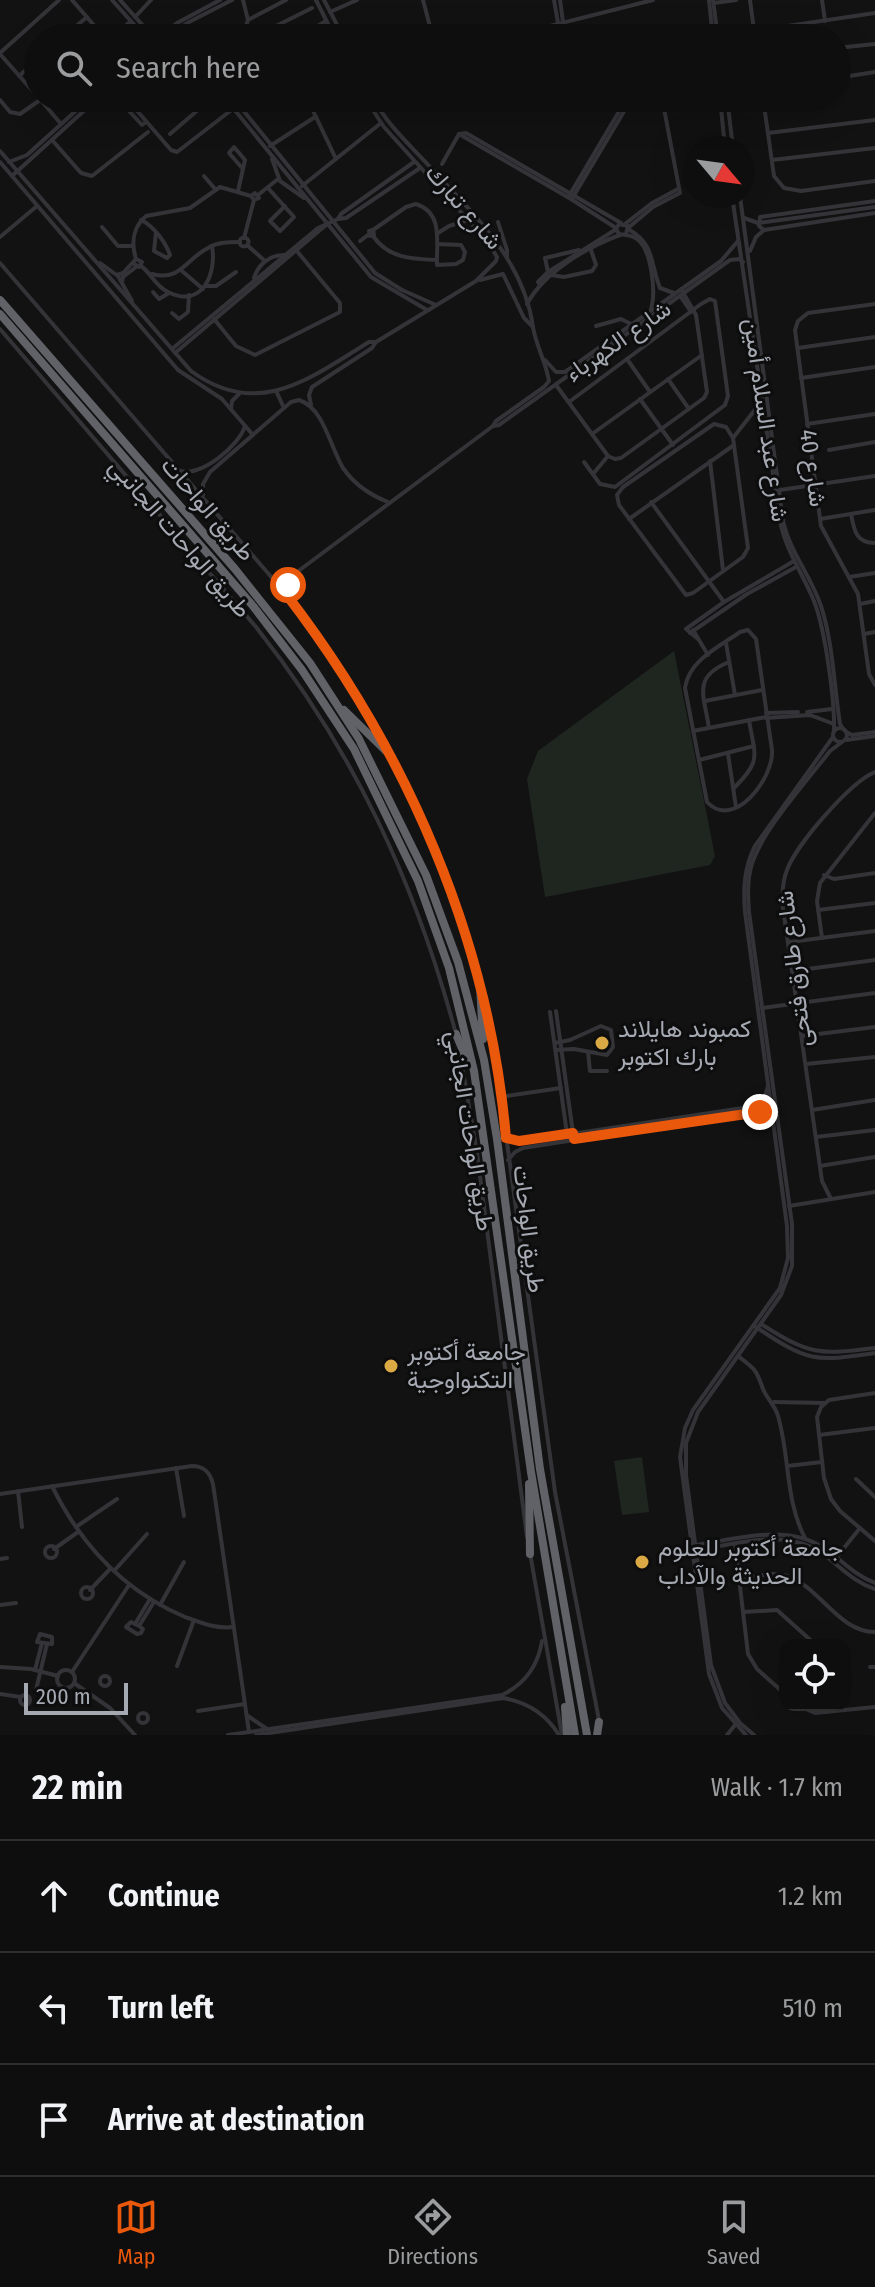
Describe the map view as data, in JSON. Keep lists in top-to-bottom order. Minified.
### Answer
{"streets":{"highway":["طريق الواحات"],"street":["شارع تبارك","شارع الكهرباء","شارع عبد السلام أمين","شارع 40","طريق الواحات الجانبي","شارع طارق فتحى"]},"crossings":[["شارع تبارك","شارع الكهرباء"],["شارع الكهرباء","شارع عبد السلام أمين"],["شارع الكهرباء","طريق الواحات الجانبي"]],"places":["كمبوند هايلاند بارك اكتوبر","جامعة أكتوبر التكنواوجية","جامعة أكتوبر للعلوم الحديثة والآداب"],"scale_bar":"200 m","north":"bottom right","page":{"search":"Search here","scale":"200 m","heading":["22 min","Walk · 1.7 km"],"list":[["Continue","1.2 km"],["Turn left","510 m"],"Arrive at destination"],"nav":["Map","Directions","Saved"]}}
